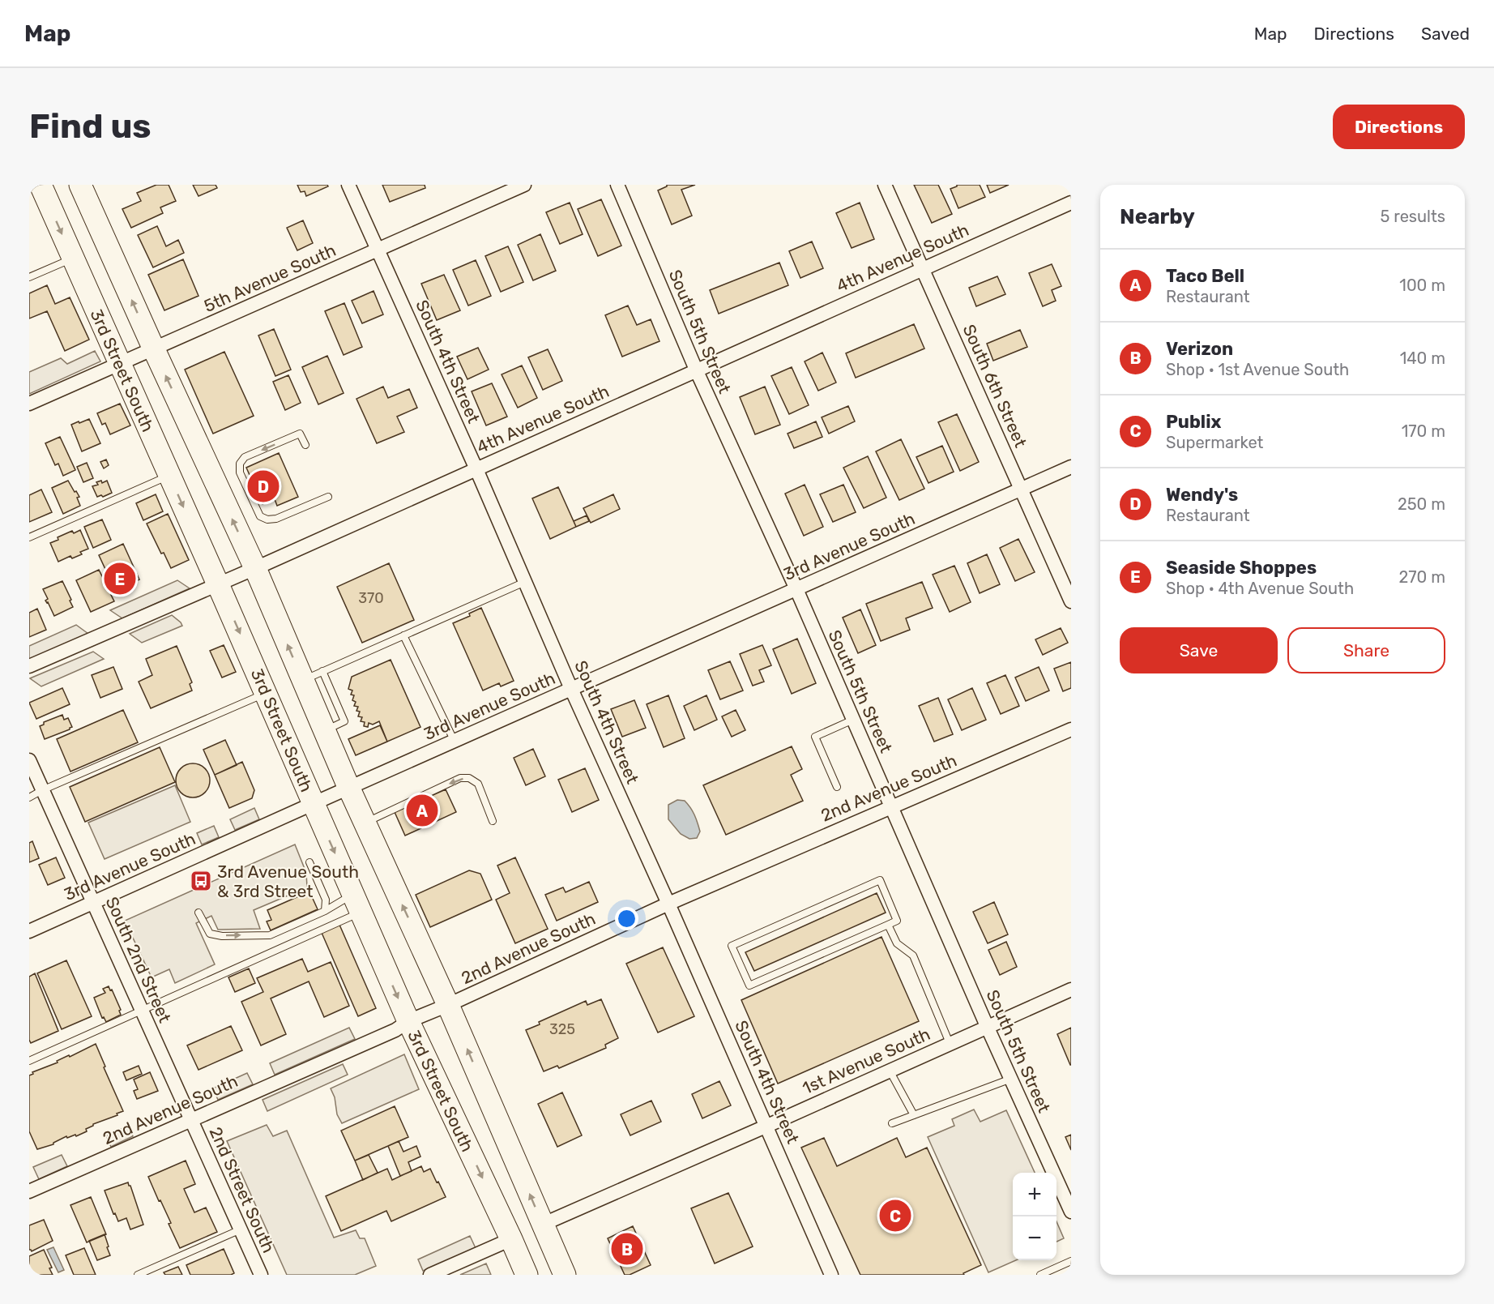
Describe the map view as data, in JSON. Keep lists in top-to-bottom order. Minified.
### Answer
{"streets":{"main road":["3rd Street South"],"street":["4th Avenue South","5th Avenue South","South 5th Street","South 4th Street","South 6th Street","3rd Avenue South","2nd Avenue South","South 2nd Street","1st Avenue South","2nd Street South"]},"crossings":[["4th Avenue South","South 5th Street"],["4th Avenue South","South 4th Street"],["4th Avenue South","3rd Street South"],["4th Avenue South","South 6th Street"],["5th Avenue South","South 4th Street"],["5th Avenue South","3rd Street South"],["South 5th Street","3rd Avenue South"],["South 5th Street","2nd Avenue South"],["South 5th Street","1st Avenue South"],["South 4th Street","3rd Avenue South"],["South 4th Street","2nd Avenue South"],["South 4th Street","1st Avenue South"],["3rd Street South","3rd Avenue South"],["3rd Street South","2nd Avenue South"],["South 6th Street","3rd Avenue South"],["3rd Avenue South","South 2nd Street"],["2nd Avenue South","South 2nd Street"],["2nd Avenue South","2nd Street South"],["South 2nd Street","2nd Street South"]],"places":{"bus stop":["3rd Avenue South & 3rd Street"]},"house_numbers":["370","325"],"page":{"header":"Map","nav":["Map","Directions","Saved"],"buttons":["Directions",["Save","Share"]],"title":"Find us","heading":["Nearby","5 results"],"list":[{"mark":"A","name":"Taco Bell","note":"Restaurant","value":"100 m"},{"mark":"B","name":"Verizon","note":"Shop · 1st Avenue South","value":"140 m"},{"mark":"C","name":"Publix","note":"Supermarket","value":"170 m"},{"mark":"D","name":"Wendy's","note":"Restaurant","value":"250 m"},{"mark":"E","name":"Seaside Shoppes","note":"Shop · 4th Avenue South","value":"270 m"}],"pins":["D","E","A","C","B"],"map_buttons":["+","−"]}}
